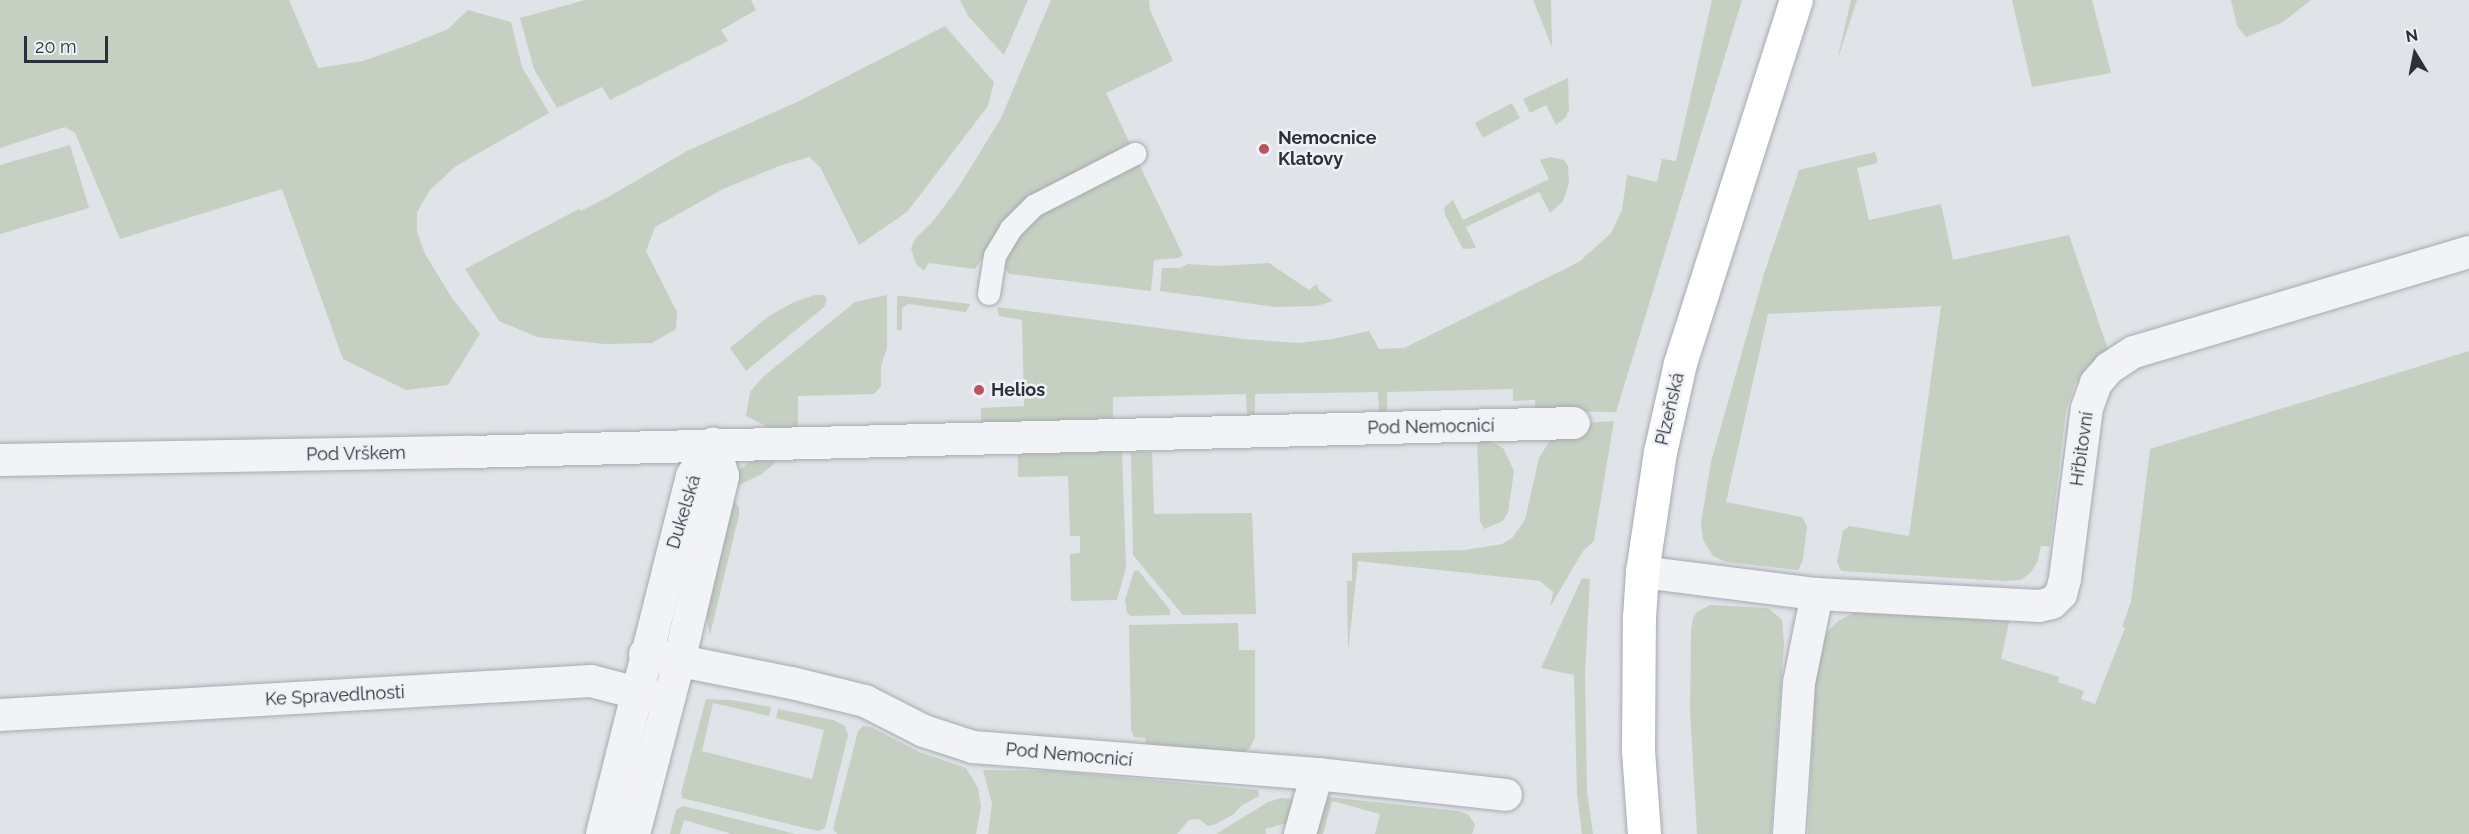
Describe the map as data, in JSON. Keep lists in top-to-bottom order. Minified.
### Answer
{"streets":{"main road":["Plzeňská"],"street":["Pod Nemocnicí","Hřbitovní","Pod Vrškem","Dukelská","Ke Spravedlnosti"]},"crossings":[["Plzeňská","Hřbitovní"],["Pod Nemocnicí","Pod Vrškem"],["Pod Nemocnicí","Dukelská"],["Pod Vrškem","Dukelská"],["Dukelská","Ke Spravedlnosti"]],"places":["Nemocnice Klatovy","Helios"],"scale_bar":"20 m","north":"top"}
